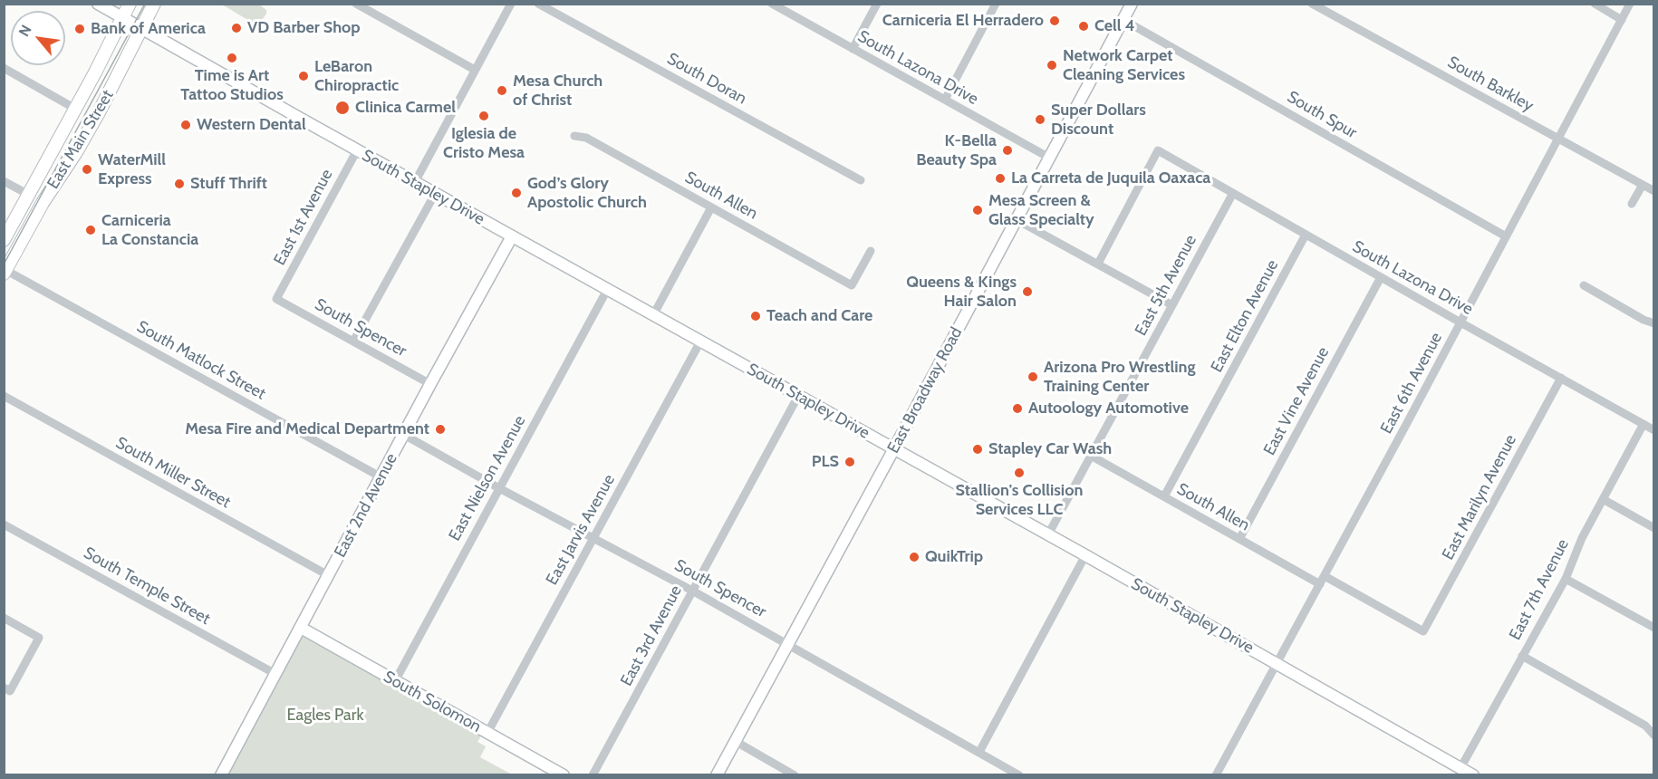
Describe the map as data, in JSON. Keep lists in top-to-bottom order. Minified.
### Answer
{"streets":{"main road":["East Main Street","South Stapley Drive","East Broadway Road","East 2nd Avenue","South Solomon"],"street":["South Lazona Drive","South Doran","South Barkley","South Spur","South Allen","East 1st Avenue","East 5th Avenue","East Elton Avenue","South Spencer","South Matlock Street","East 6th Avenue","East Vine Avenue","South Miller Street","East Nielson Avenue","East Marilyn Avenue","East Jarvis Avenue","South Temple Street","East 7th Avenue","East 3rd Avenue"]},"crossings":[["South Lazona Drive","East 5th Avenue"],["South Lazona Drive","East Elton Avenue"],["South Lazona Drive","East 6th Avenue"],["South Lazona Drive","East Broadway Road"],["South Lazona Drive","East Vine Avenue"],["South Lazona Drive","East Marilyn Avenue"],["South Lazona Drive","East 7th Avenue"],["South Barkley","East 6th Avenue"],["South Spur","East 6th Avenue"],["South Spur","East Broadway Road"],["East Main Street","South Stapley Drive"],["East Main Street","South Matlock Street"],["South Stapley Drive","East 1st Avenue"],["South Stapley Drive","East 5th Avenue"],["South Stapley Drive","East 6th Avenue"],["South Stapley Drive","East Broadway Road"],["South Stapley Drive","East Nielson Avenue"],["South Stapley Drive","East 2nd Avenue"],["South Stapley Drive","East Jarvis Avenue"],["South Stapley Drive","East 7th Avenue"],["South Stapley Drive","East 3rd Avenue"],["South Allen","East 5th Avenue"],["South Allen","East Elton Avenue"],["South Allen","East 6th Avenue"],["South Allen","East Vine Avenue"],["East 1st Avenue","South Spencer"],["South Spencer","East Broadway Road"],["South Spencer","East Nielson Avenue"],["South Spencer","East 2nd Avenue"],["South Spencer","East Jarvis Avenue"],["South Spencer","East 3rd Avenue"],["South Matlock Street","East 2nd Avenue"],["East 6th Avenue","East Marilyn Avenue"],["South Miller Street","East 2nd Avenue"],["East Nielson Avenue","South Solomon"],["East 2nd Avenue","South Temple Street"],["East 2nd Avenue","South Solomon"],["East Jarvis Avenue","South Solomon"]],"parks":["Eagles Park"],"places":["Carniceria El Herradero","Cell 4","VD Barber Shop","Bank of America","Time is Art Tattoo Studios","Network Carpet Cleaning Services","LeBaron Chiropractic","Mesa Church of Christ","Clinica Carmel","Iglesia de Cristo Mesa","Super Dollars Discount","Western Dental","K-Bella Beauty Spa","WaterMill Express","La Carreta de Juquila Oaxaca","Stuff Thrift","God’s Glory Apostolic Church","Mesa Screen & Glass Specialty","Carniceria La Constancia","Queens & Kings Hair Salon","Teach and Care","Arizona Pro Wrestling Training Center","Autoology Automotive","Mesa Fire and Medical Department","Stapley Car Wash","PLS","Stallion's Collision Services LLC","QuikTrip"],"north":"top left"}
